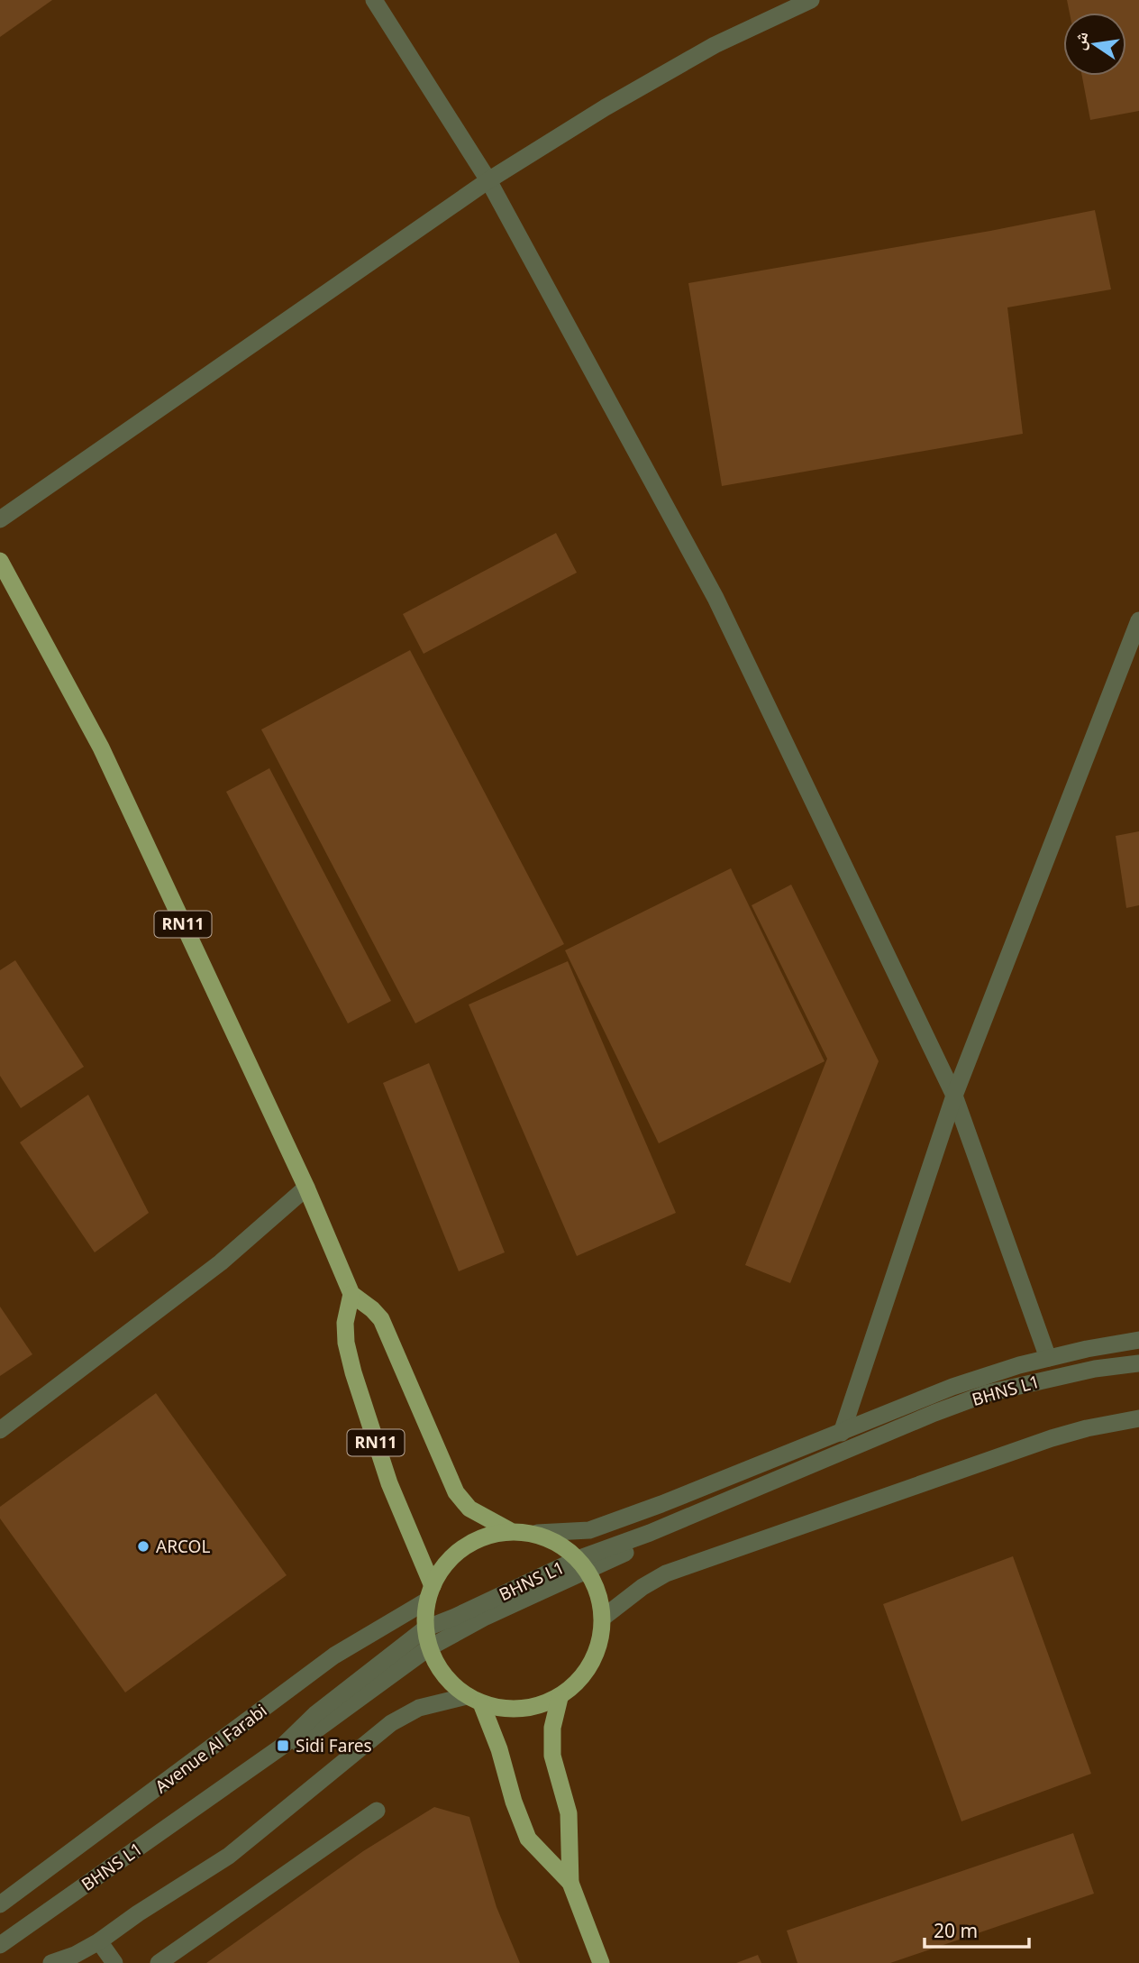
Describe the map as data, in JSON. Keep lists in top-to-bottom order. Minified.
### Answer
{"streets":{"main road":["RN11"],"street":["BHNS L1","Avenue Al Farabi"]},"crossings":[["RN11","BHNS L1"],["RN11","Avenue Al Farabi"]],"places":{"other":["ARCOL"],"transit":["Sidi Fares"]},"scale_bar":"20 m","north":"left"}
